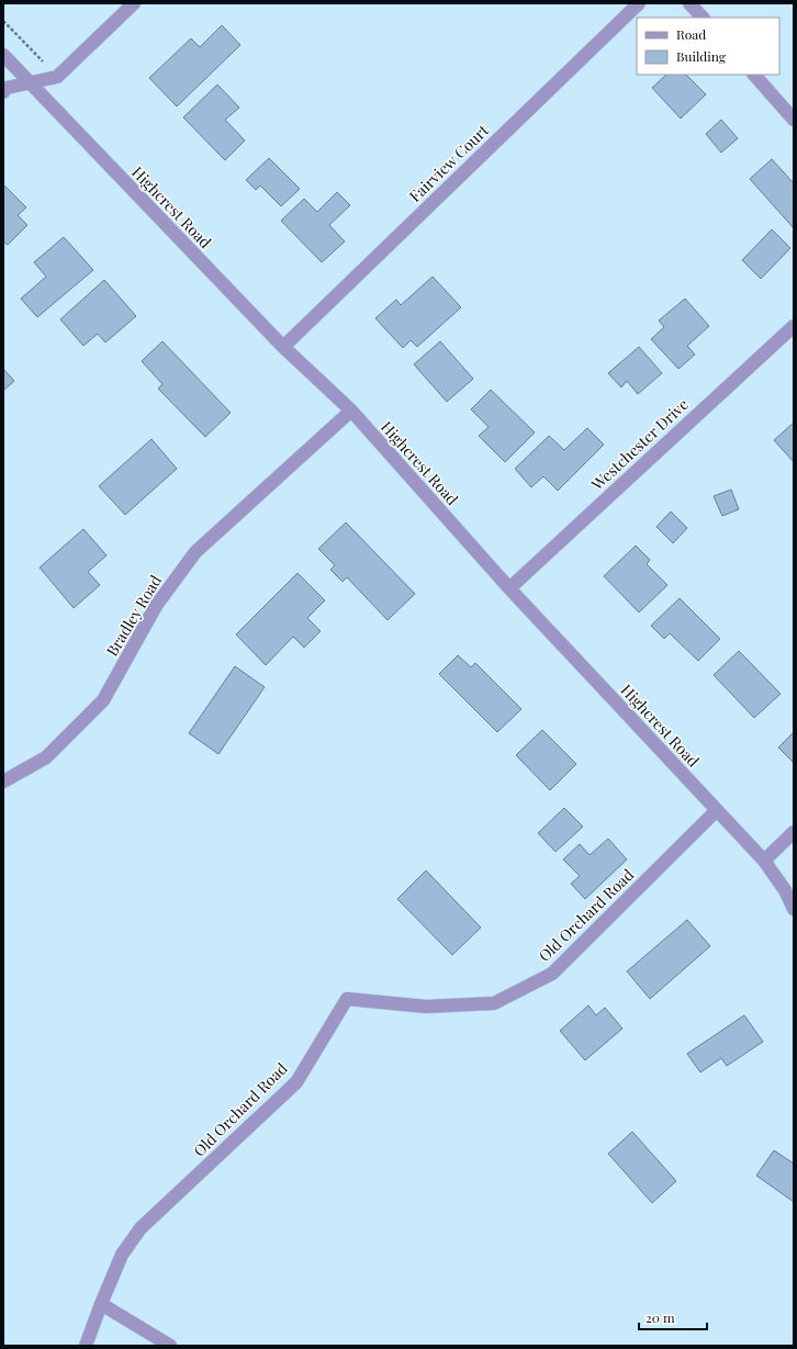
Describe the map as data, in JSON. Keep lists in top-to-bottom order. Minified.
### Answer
{"streets":{"street":["Fairview Court","Highcrest Road","Westchester Drive","Bradley Road","Old Orchard Road"]},"crossings":[["Fairview Court","Highcrest Road"],["Highcrest Road","Westchester Drive"],["Highcrest Road","Bradley Road"],["Highcrest Road","Old Orchard Road"]],"legend":["Road","Building"],"scale_bar":"20 m"}
